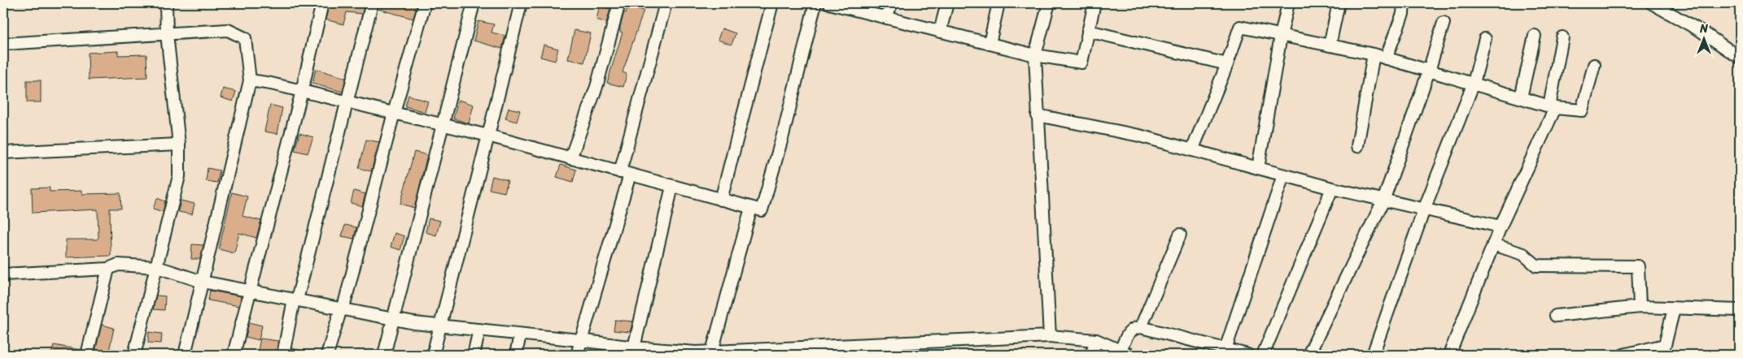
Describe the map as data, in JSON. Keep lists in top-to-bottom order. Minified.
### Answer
{"north":"top"}
